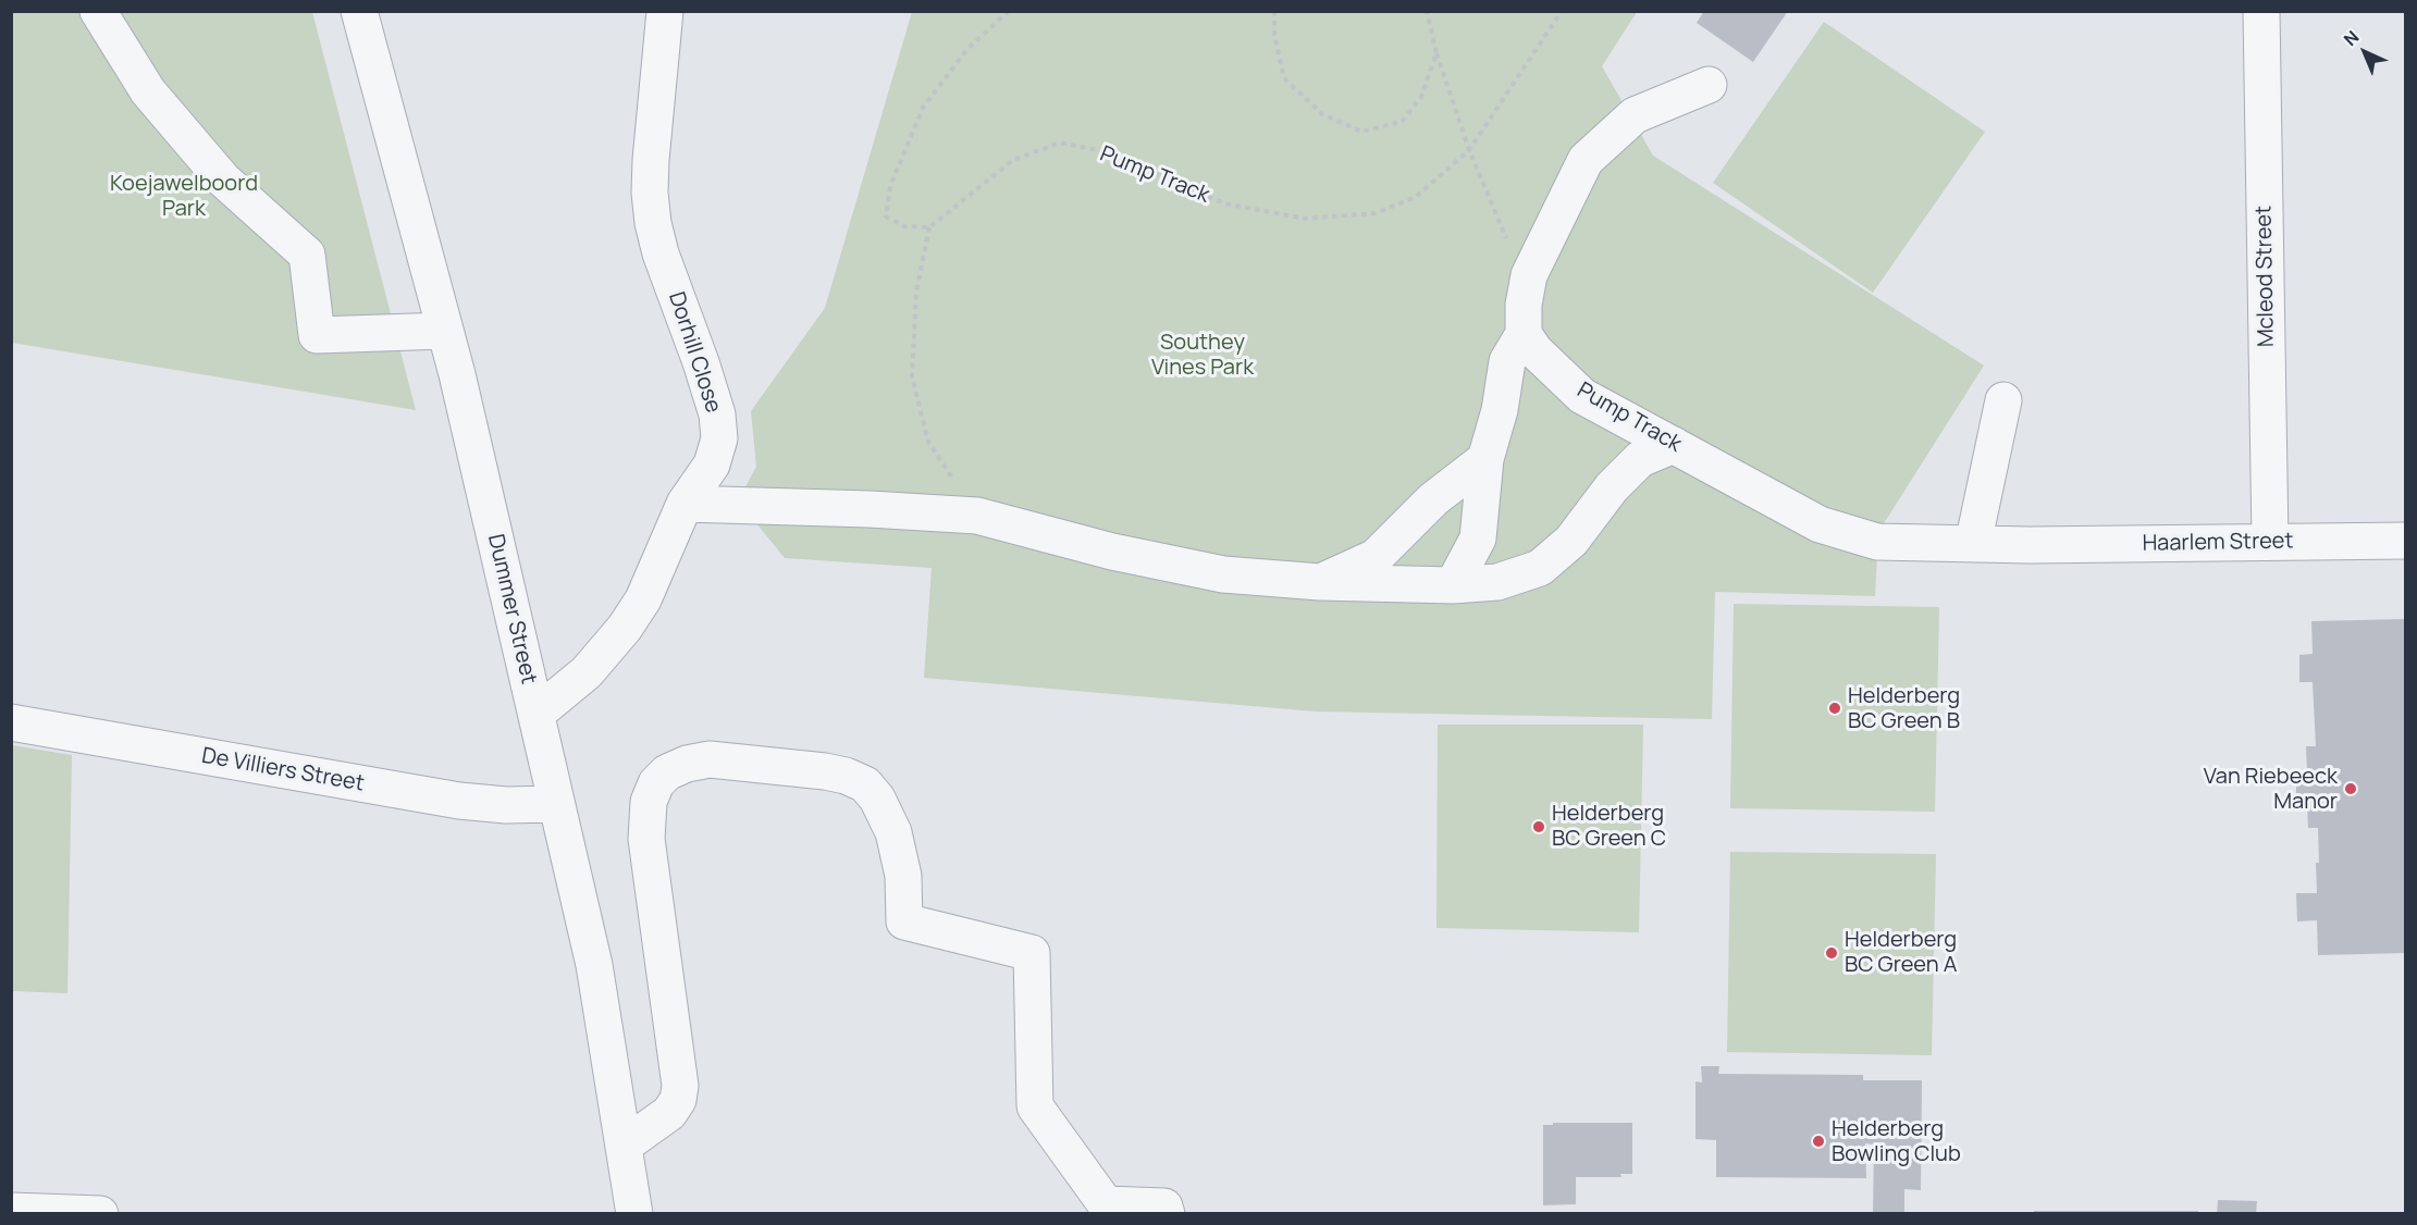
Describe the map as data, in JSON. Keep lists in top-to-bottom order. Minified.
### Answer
{"streets":{"street":["Pump Track","Mcleod Street","Dorhill Close","Haarlem Street","Dummer Street","De Villiers Street"]},"crossings":[["Pump Track","Haarlem Street"],["Mcleod Street","Haarlem Street"],["Dorhill Close","Dummer Street"],["Dummer Street","De Villiers Street"]],"parks":["Koejawelboord Park","Southey Vines Park"],"places":["Helderberg BC Green B","Van Riebeeck Manor","Helderberg BC Green C","Helderberg BC Green A","Helderberg Bowling Club"],"north":"top left"}
